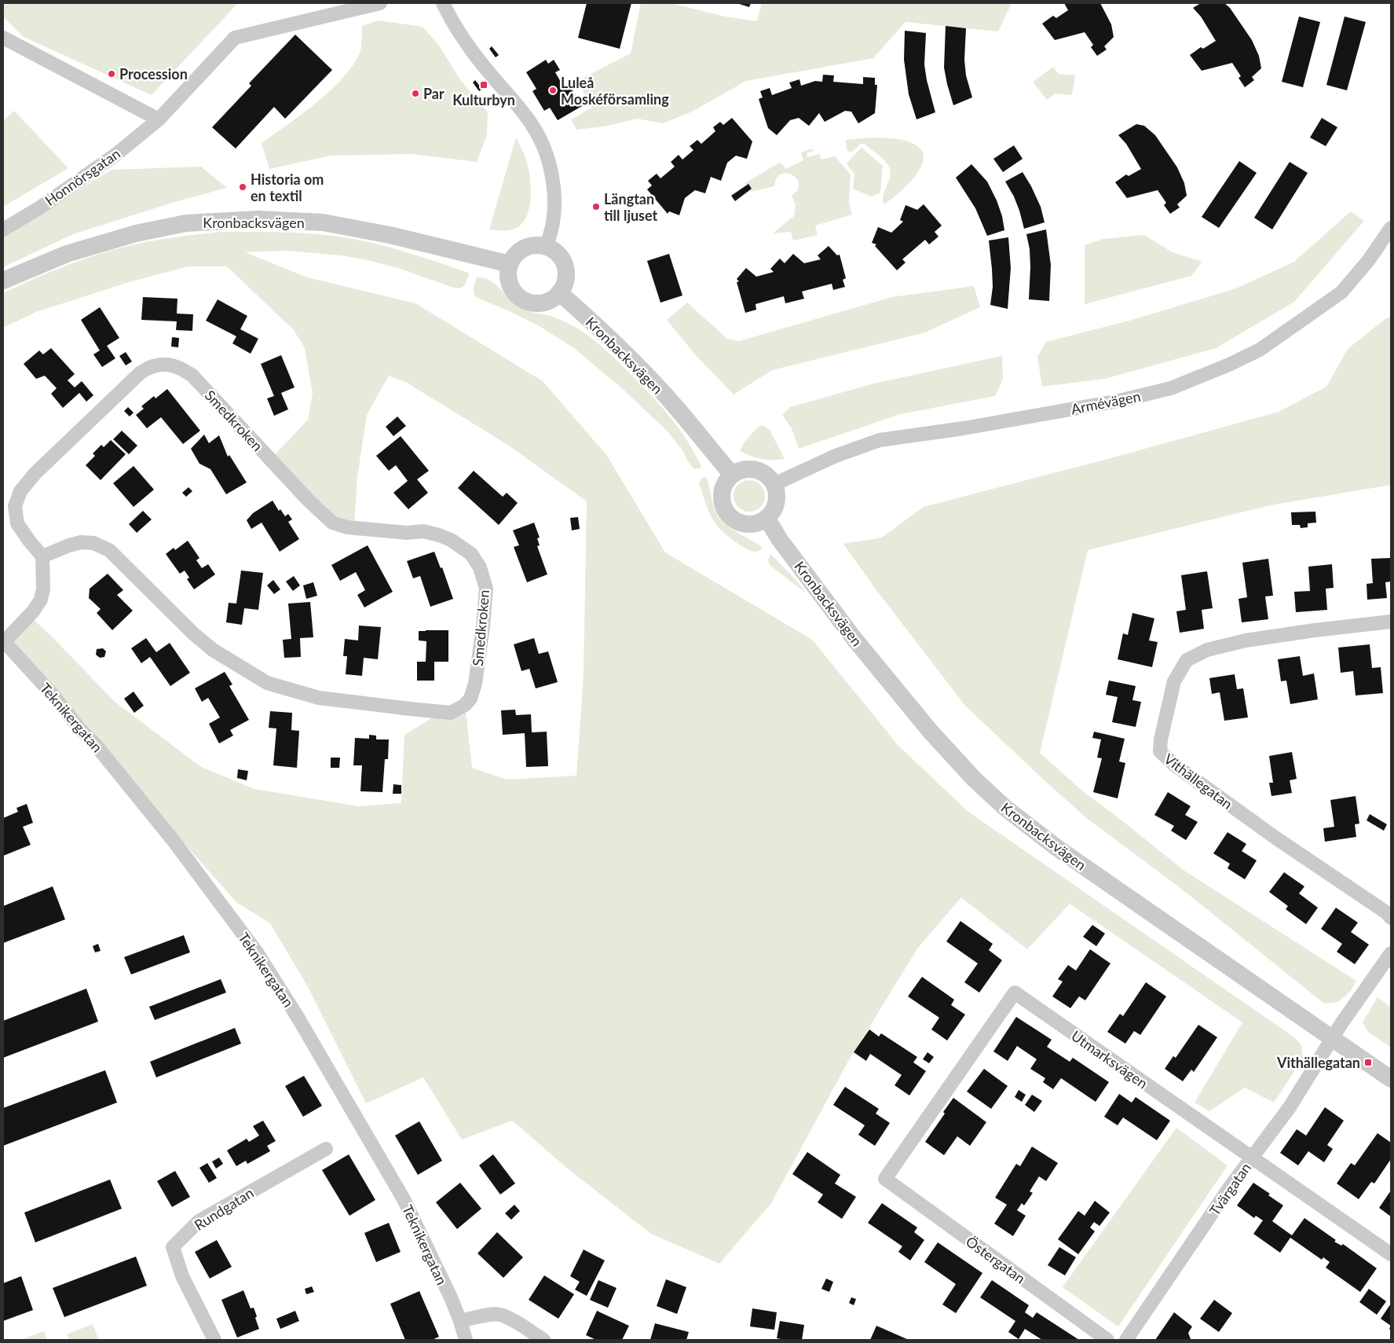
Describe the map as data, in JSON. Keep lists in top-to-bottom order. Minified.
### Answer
{"streets":{"street":["Honnörsgatan","Kronbacksvägen","Armévägen","Smedkroken","Teknikergatan","Vithällegatan","Utmarksvägen","Tvärgatan","Rundgatan","Östergatan"]},"crossings":[["Kronbacksvägen","Armévägen"],["Kronbacksvägen","Tvärgatan"],["Utmarksvägen","Tvärgatan"],["Utmarksvägen","Östergatan"]],"places":{"other":["Procession","Luleå Moskéförsamling","Par","Historia om en textil","Längtan till ljuset"],"transit":["Kulturbyn","Vithällegatan"]}}
